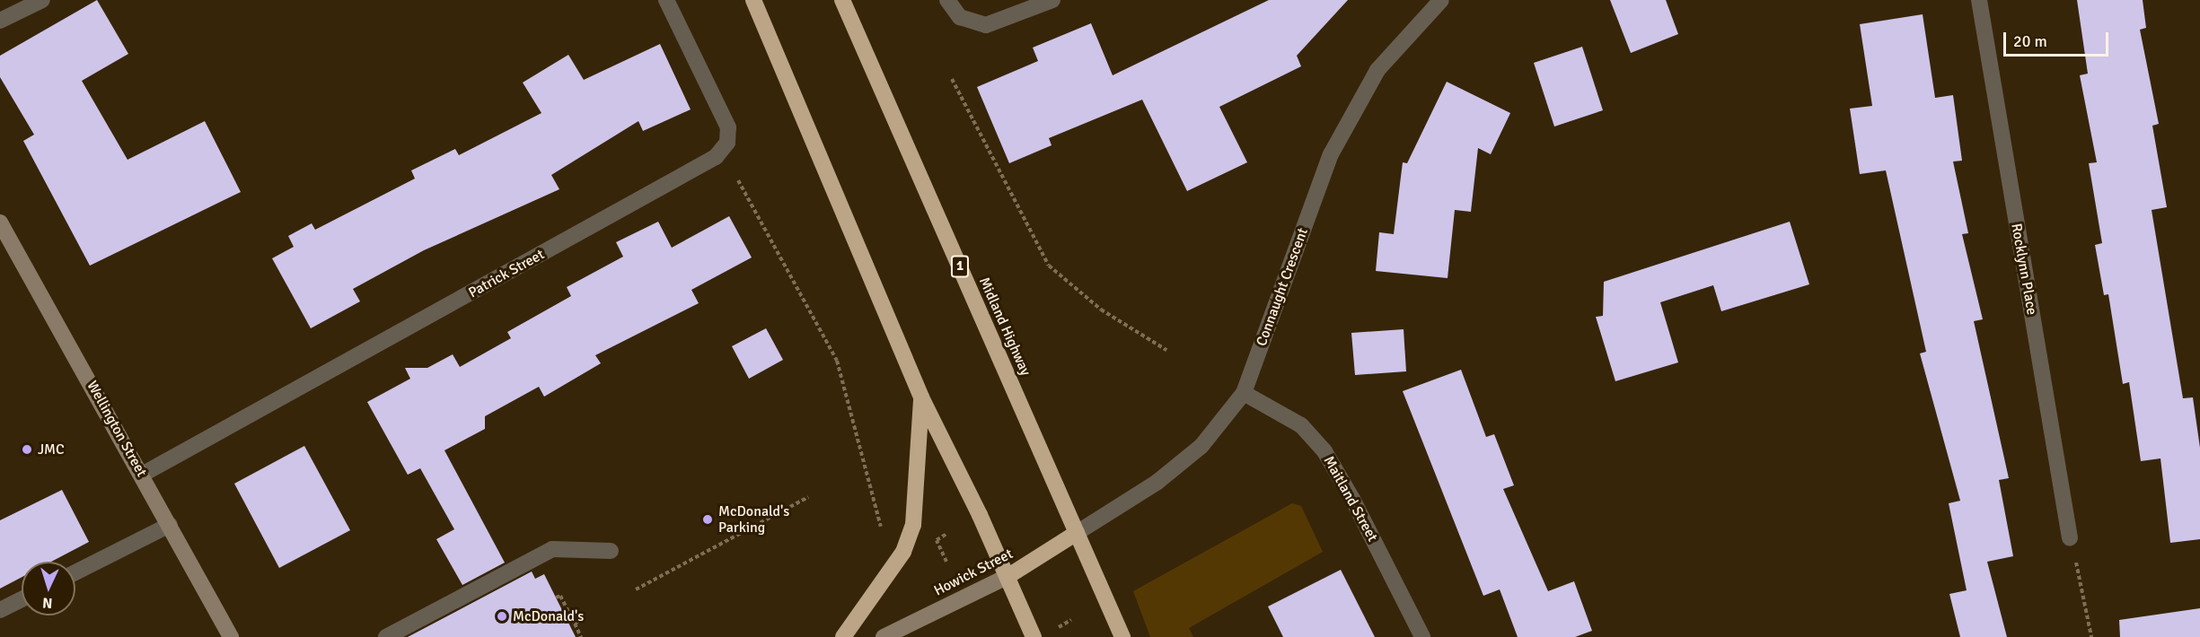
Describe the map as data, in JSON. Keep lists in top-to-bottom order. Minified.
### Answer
{"streets":{"highway":["1","Midland Highway","Howick Street"],"main road":["Wellington Street"],"street":["Rocklynn Place","Patrick Street","Connaught Crescent","Maitland Street"]},"crossings":[["Patrick Street","Wellington Street"],["Connaught Crescent","Midland Highway"],["Connaught Crescent","Maitland Street"],["Connaught Crescent","Howick Street"],["Midland Highway","Howick Street"]],"places":["JMC","McDonald's Parking","McDonald's"],"scale_bar":"20 m","north":"bottom"}
